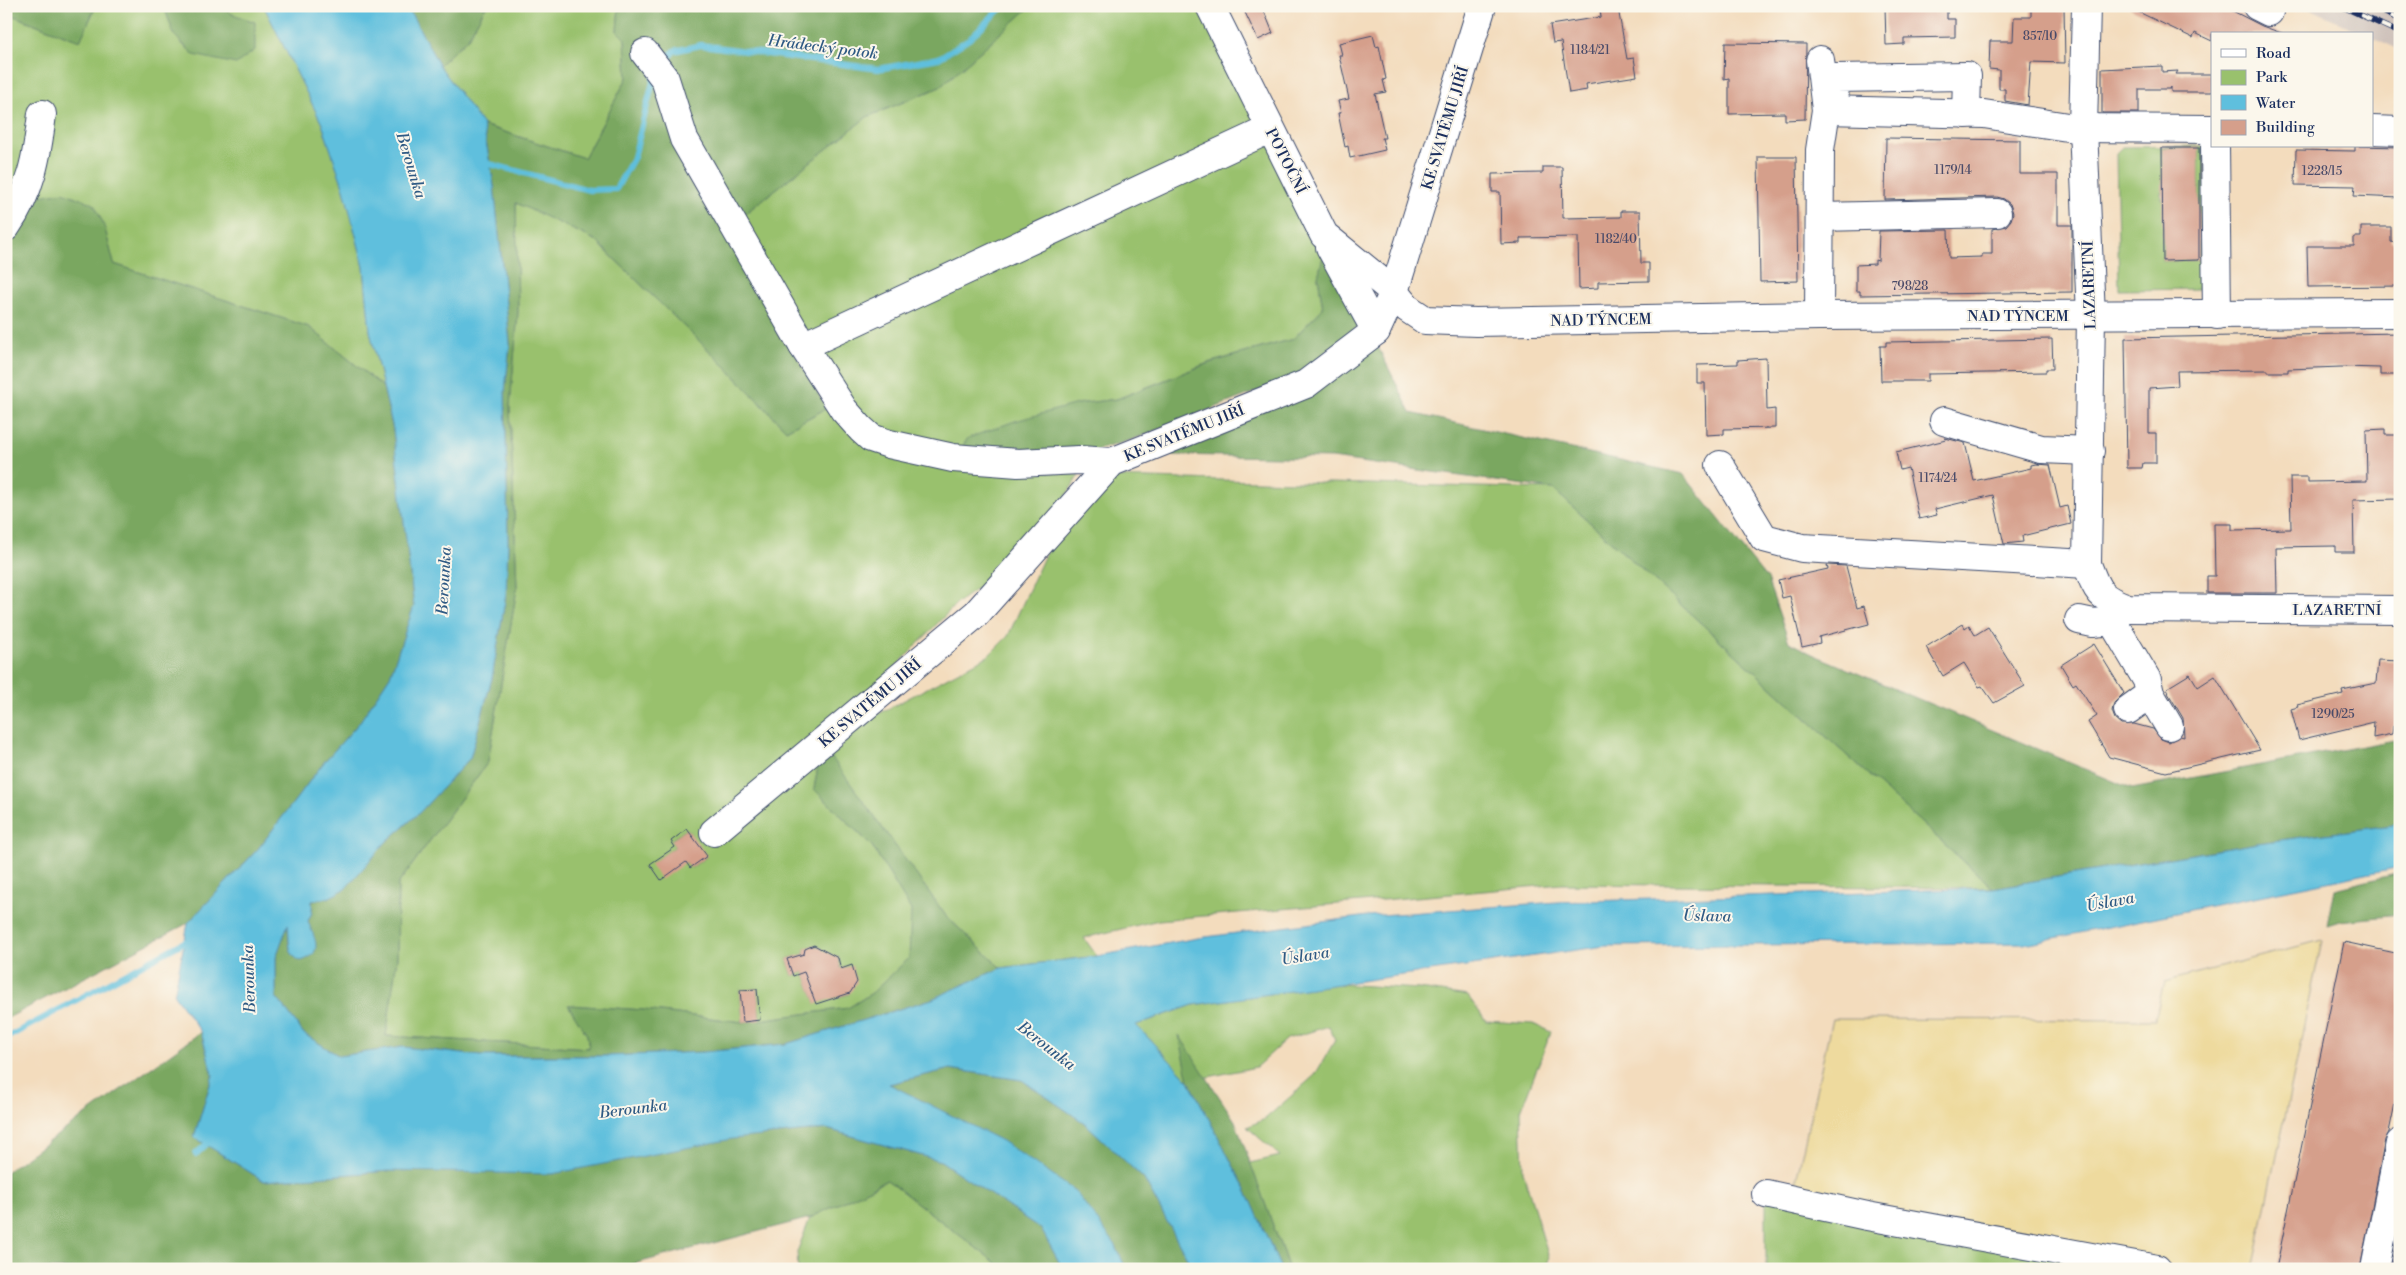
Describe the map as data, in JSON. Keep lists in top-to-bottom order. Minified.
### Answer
{"streets":{"street":["KE SVATÉMU JIŘÍ","POTOČNÍ","LAZARETNÍ","NAD TÝNCEM"]},"crossings":[["KE SVATÉMU JIŘÍ","POTOČNÍ"],["KE SVATÉMU JIŘÍ","NAD TÝNCEM"],["POTOČNÍ","NAD TÝNCEM"],["LAZARETNÍ","NAD TÝNCEM"]],"water":["Hrádecký potok","Berounka","Úslava"],"house_numbers":["857/10","1184/21","1179/14","1228/15","1182/40","798/28","1174/24","1290/25"],"legend":["Road","Park","Water","Building"]}
